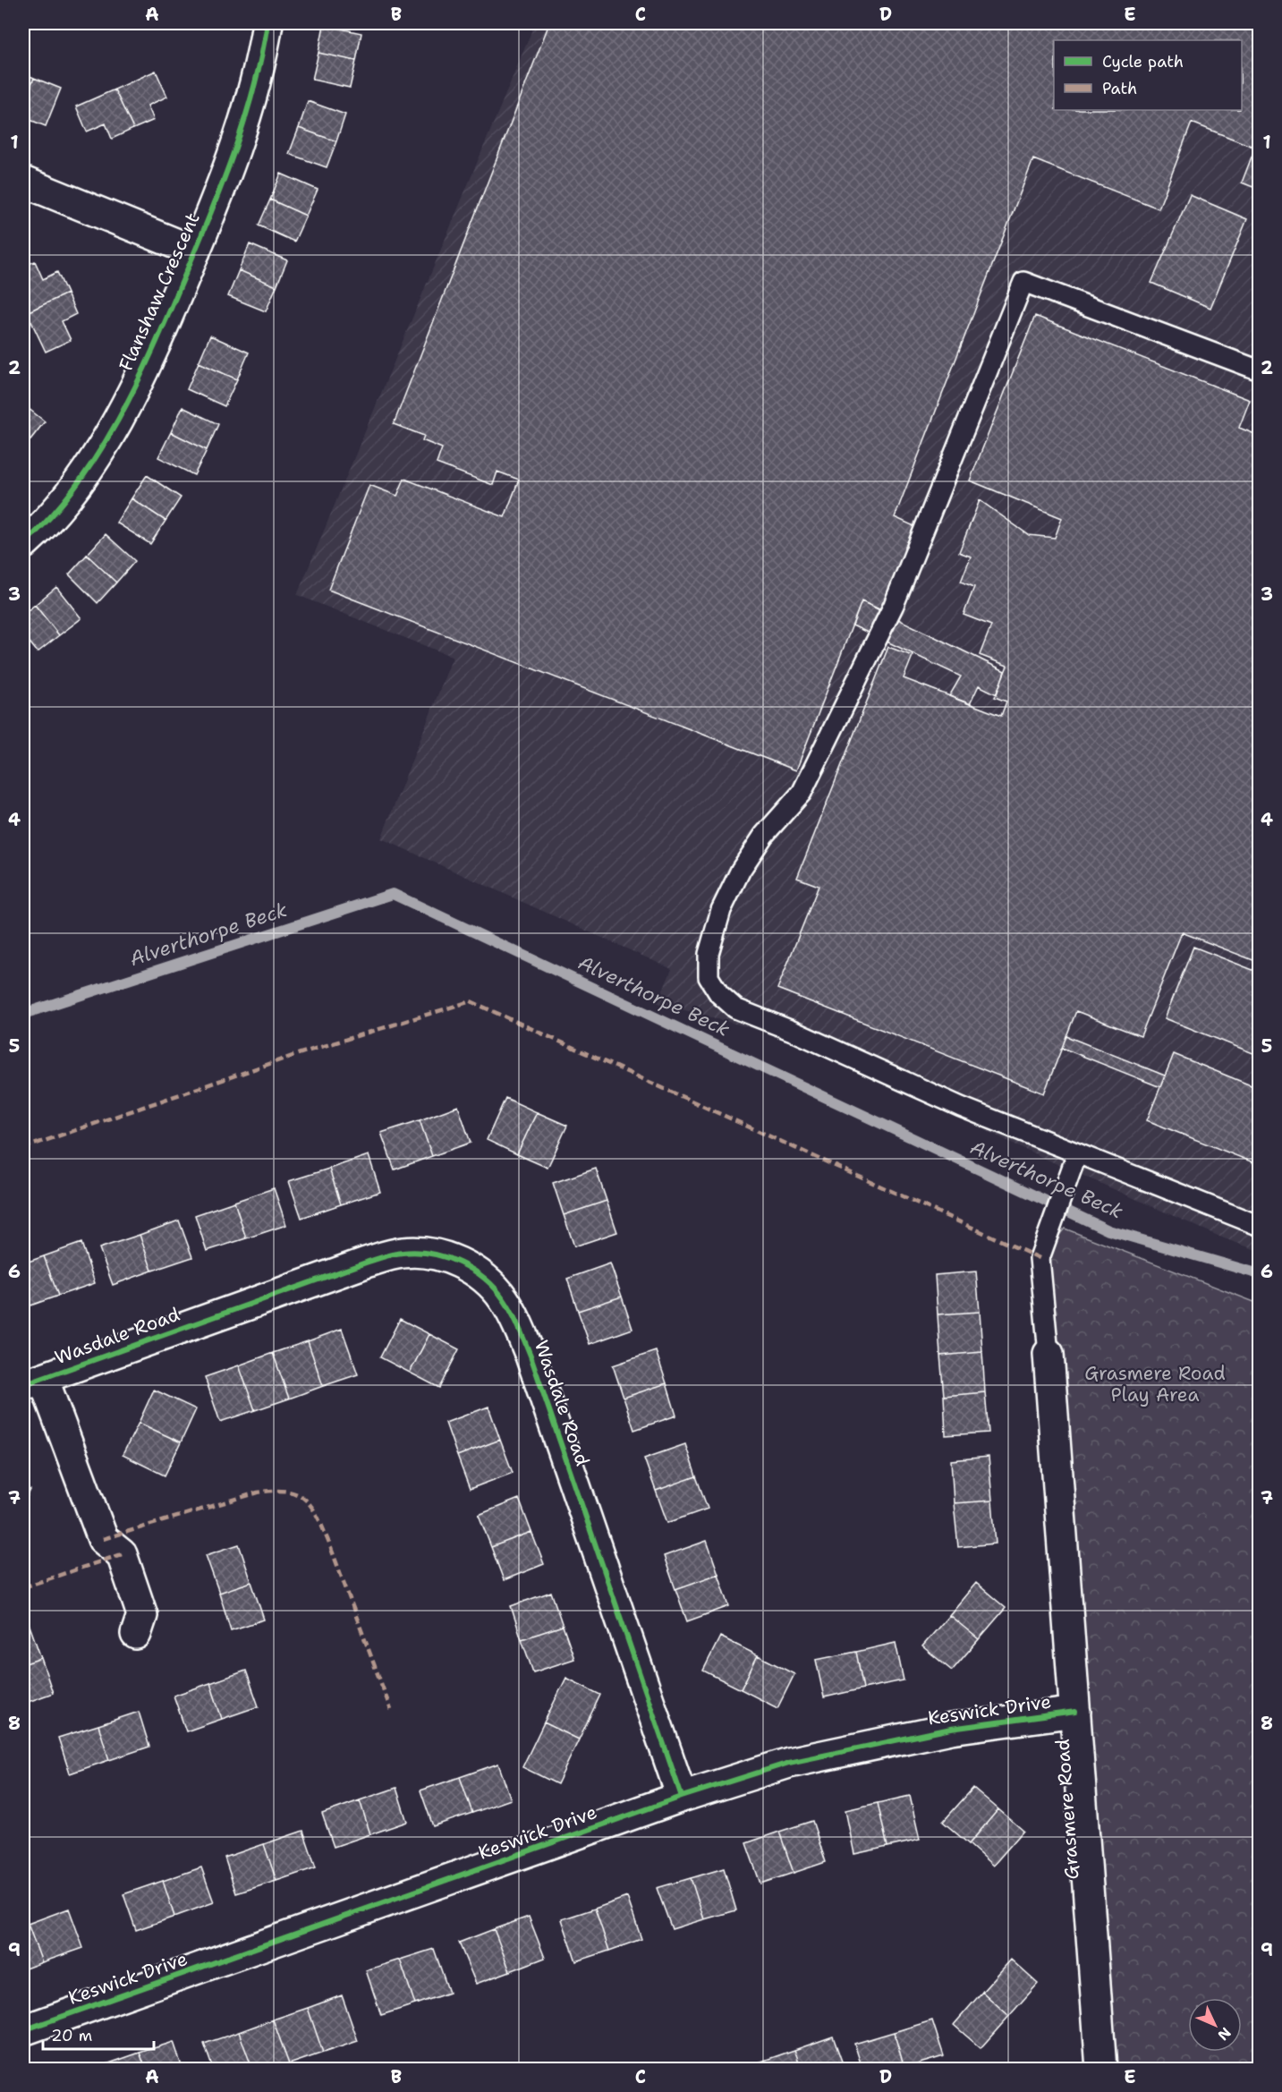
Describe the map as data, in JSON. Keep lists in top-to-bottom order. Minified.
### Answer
{"streets":{"street":["Flanshaw Crescent","Wasdale Road","Keswick Drive","Grasmere Road"]},"crossings":[["Wasdale Road","Keswick Drive"],["Keswick Drive","Grasmere Road"]],"water":["Alverthorpe Beck"],"parks":["Grasmere Road Play Area"],"legend":["Cycle path","Path"],"scale_bar":"20 m","north":"bottom right","grid":{"columns":["A","B","C","D","E"],"rows":["1","2","3","4","5","6","7","8","9"]}}
